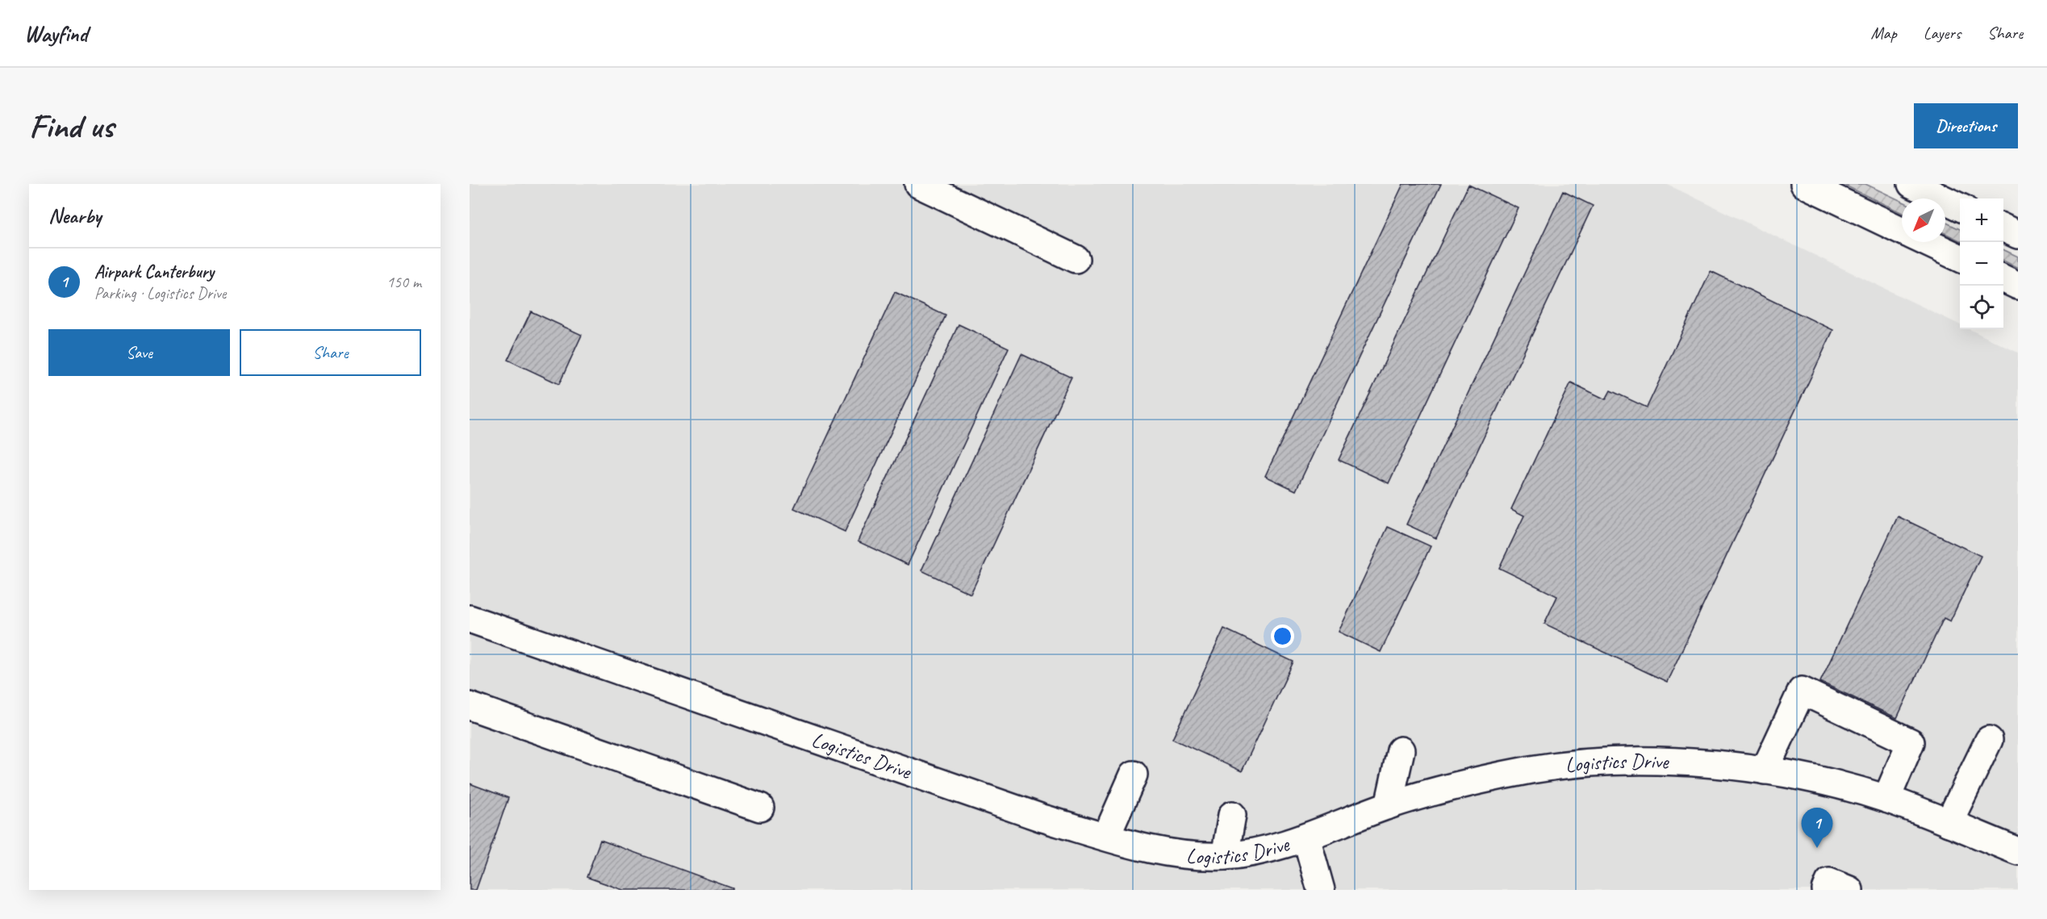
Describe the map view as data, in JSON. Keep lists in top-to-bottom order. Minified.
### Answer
{"streets":{"main road":["Logistics Drive"]},"north":"bottom left","page":{"header":"Wayfind","nav":["Map","Layers","Share"],"buttons":["Directions",["Save","Share"]],"title":"Find us","heading":"Nearby","map_buttons":["+","−"],"list":[{"mark":"1","name":"Airpark Canterbury","note":"Parking · Logistics Drive","value":"150 m"}],"pins":"1"}}
